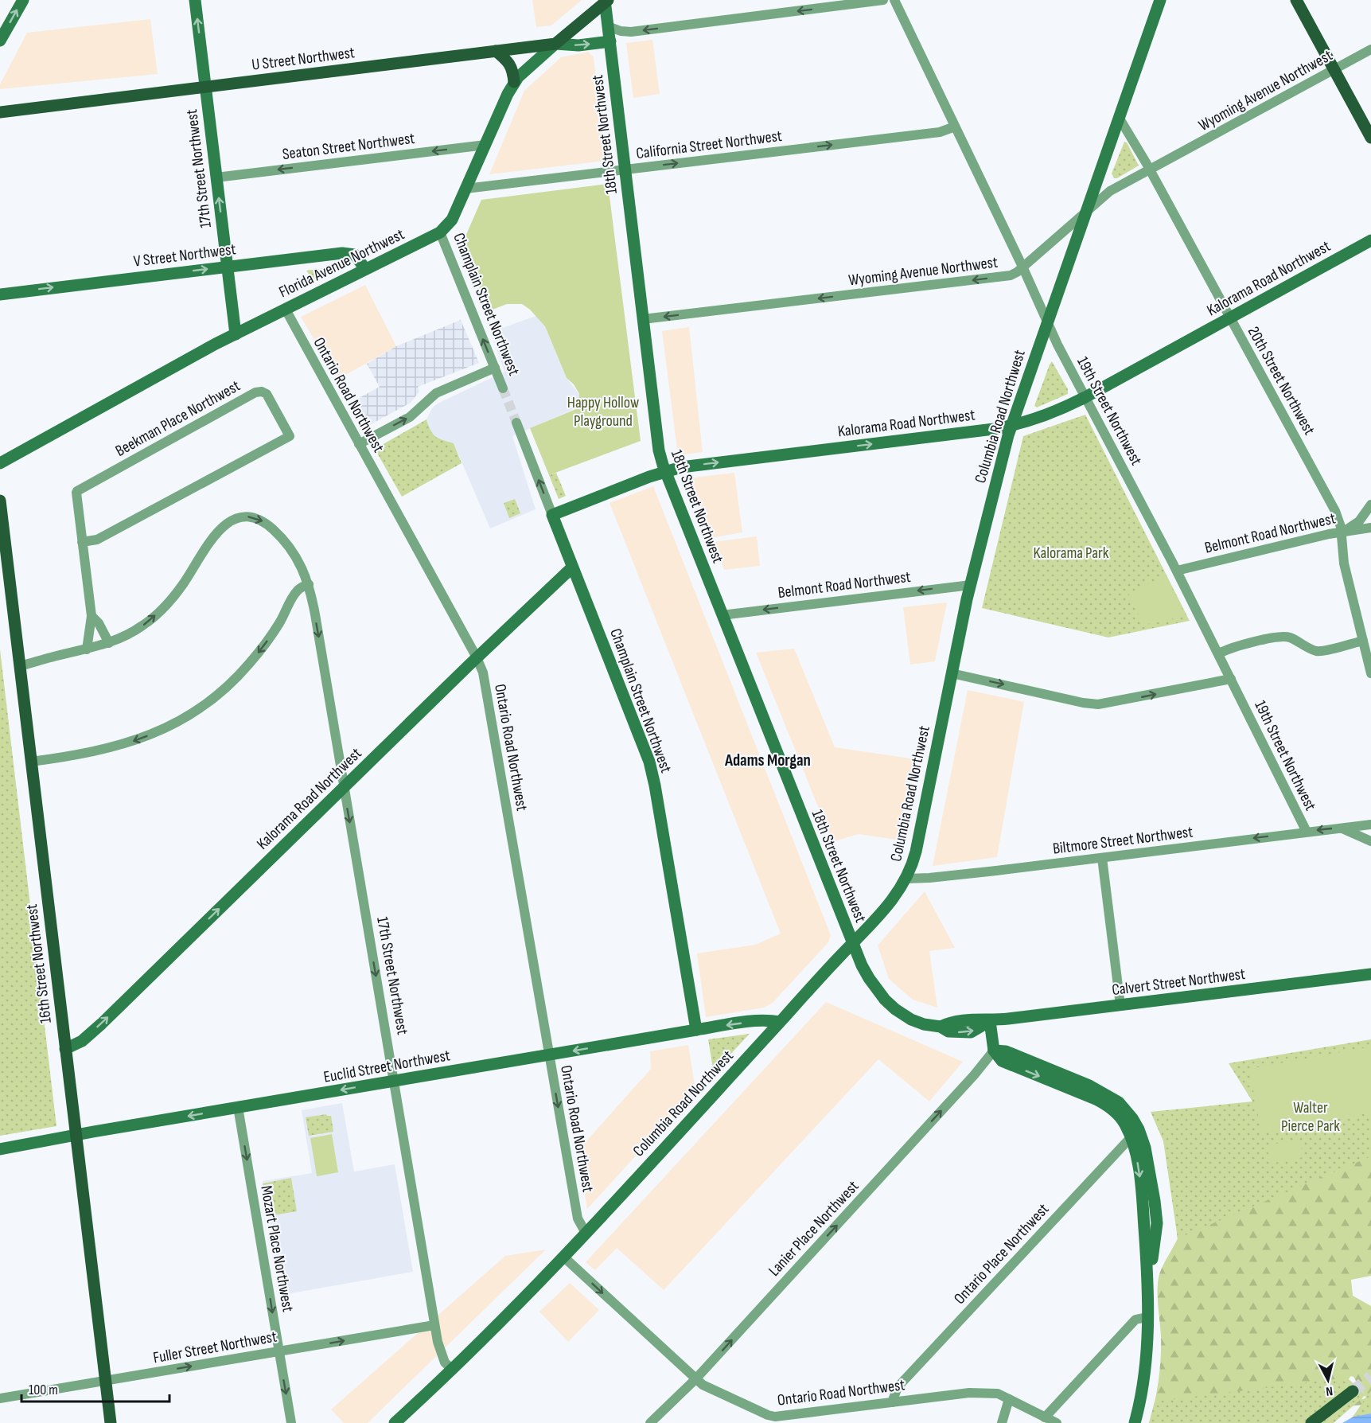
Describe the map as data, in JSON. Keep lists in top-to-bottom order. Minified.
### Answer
{"streets":{"main road":["U Street Northwest","Florida Avenue Northwest","16th Street Northwest"],"street":["Wyoming Avenue Northwest","18th Street Northwest","California Street Northwest","Seaton Street Northwest","17th Street Northwest","V Street Northwest","Kalorama Road Northwest","Champlain Street Northwest","20th Street Northwest","Ontario Road Northwest","19th Street Northwest","Columbia Road Northwest","Beekman Place Northwest","Belmont Road Northwest","Biltmore Street Northwest","Calvert Street Northwest","Euclid Street Northwest","Lanier Place Northwest","Mozart Place Northwest","Ontario Place Northwest","Fuller Street Northwest"]},"crossings":[["U Street Northwest","18th Street Northwest"],["U Street Northwest","17th Street Northwest"],["U Street Northwest","Florida Avenue Northwest"],["Wyoming Avenue Northwest","18th Street Northwest"],["Wyoming Avenue Northwest","20th Street Northwest"],["Wyoming Avenue Northwest","19th Street Northwest"],["Wyoming Avenue Northwest","Columbia Road Northwest"],["18th Street Northwest","California Street Northwest"],["18th Street Northwest","Florida Avenue Northwest"],["18th Street Northwest","Kalorama Road Northwest"],["18th Street Northwest","Columbia Road Northwest"],["18th Street Northwest","Belmont Road Northwest"],["18th Street Northwest","Calvert Street Northwest"],["California Street Northwest","Florida Avenue Northwest"],["California Street Northwest","19th Street Northwest"],["Seaton Street Northwest","17th Street Northwest"],["Seaton Street Northwest","Florida Avenue Northwest"],["17th Street Northwest","V Street Northwest"],["17th Street Northwest","Florida Avenue Northwest"],["17th Street Northwest","Kalorama Road Northwest"],["17th Street Northwest","Columbia Road Northwest"],["17th Street Northwest","Beekman Place Northwest"],["17th Street Northwest","16th Street Northwest"],["17th Street Northwest","Euclid Street Northwest"],["17th Street Northwest","Fuller Street Northwest"],["V Street Northwest","Florida Avenue Northwest"],["Florida Avenue Northwest","Champlain Street Northwest"],["Florida Avenue Northwest","Ontario Road Northwest"],["Kalorama Road Northwest","Champlain Street Northwest"],["Kalorama Road Northwest","20th Street Northwest"],["Kalorama Road Northwest","Ontario Road Northwest"],["Kalorama Road Northwest","19th Street Northwest"],["Kalorama Road Northwest","Columbia Road Northwest"],["Kalorama Road Northwest","16th Street Northwest"],["Champlain Street Northwest","Euclid Street Northwest"],["20th Street Northwest","Columbia Road Northwest"],["20th Street Northwest","Belmont Road Northwest"],["Ontario Road Northwest","Columbia Road Northwest"],["Ontario Road Northwest","Euclid Street Northwest"],["Ontario Road Northwest","Lanier Place Northwest"],["Ontario Road Northwest","Ontario Place Northwest"],["19th Street Northwest","Columbia Road Northwest"],["19th Street Northwest","Belmont Road Northwest"],["19th Street Northwest","Biltmore Street Northwest"],["Columbia Road Northwest","Belmont Road Northwest"],["Columbia Road Northwest","Biltmore Street Northwest"],["Columbia Road Northwest","Euclid Street Northwest"],["16th Street Northwest","Euclid Street Northwest"],["16th Street Northwest","Fuller Street Northwest"],["Euclid Street Northwest","Mozart Place Northwest"],["Mozart Place Northwest","Fuller Street Northwest"]],"one_way":["Wyoming Avenue Northwest","California Street Northwest","Seaton Street Northwest","V Street Northwest","Kalorama Road Northwest","Belmont Road Northwest","Biltmore Street Northwest","Euclid Street Northwest","Lanier Place Northwest","Mozart Place Northwest","Fuller Street Northwest"],"districts":["Adams Morgan"],"parks":["Happy Hollow Playground","Kalorama Park","Walter Pierce Park"],"scale_bar":"100 m","north":"bottom"}
